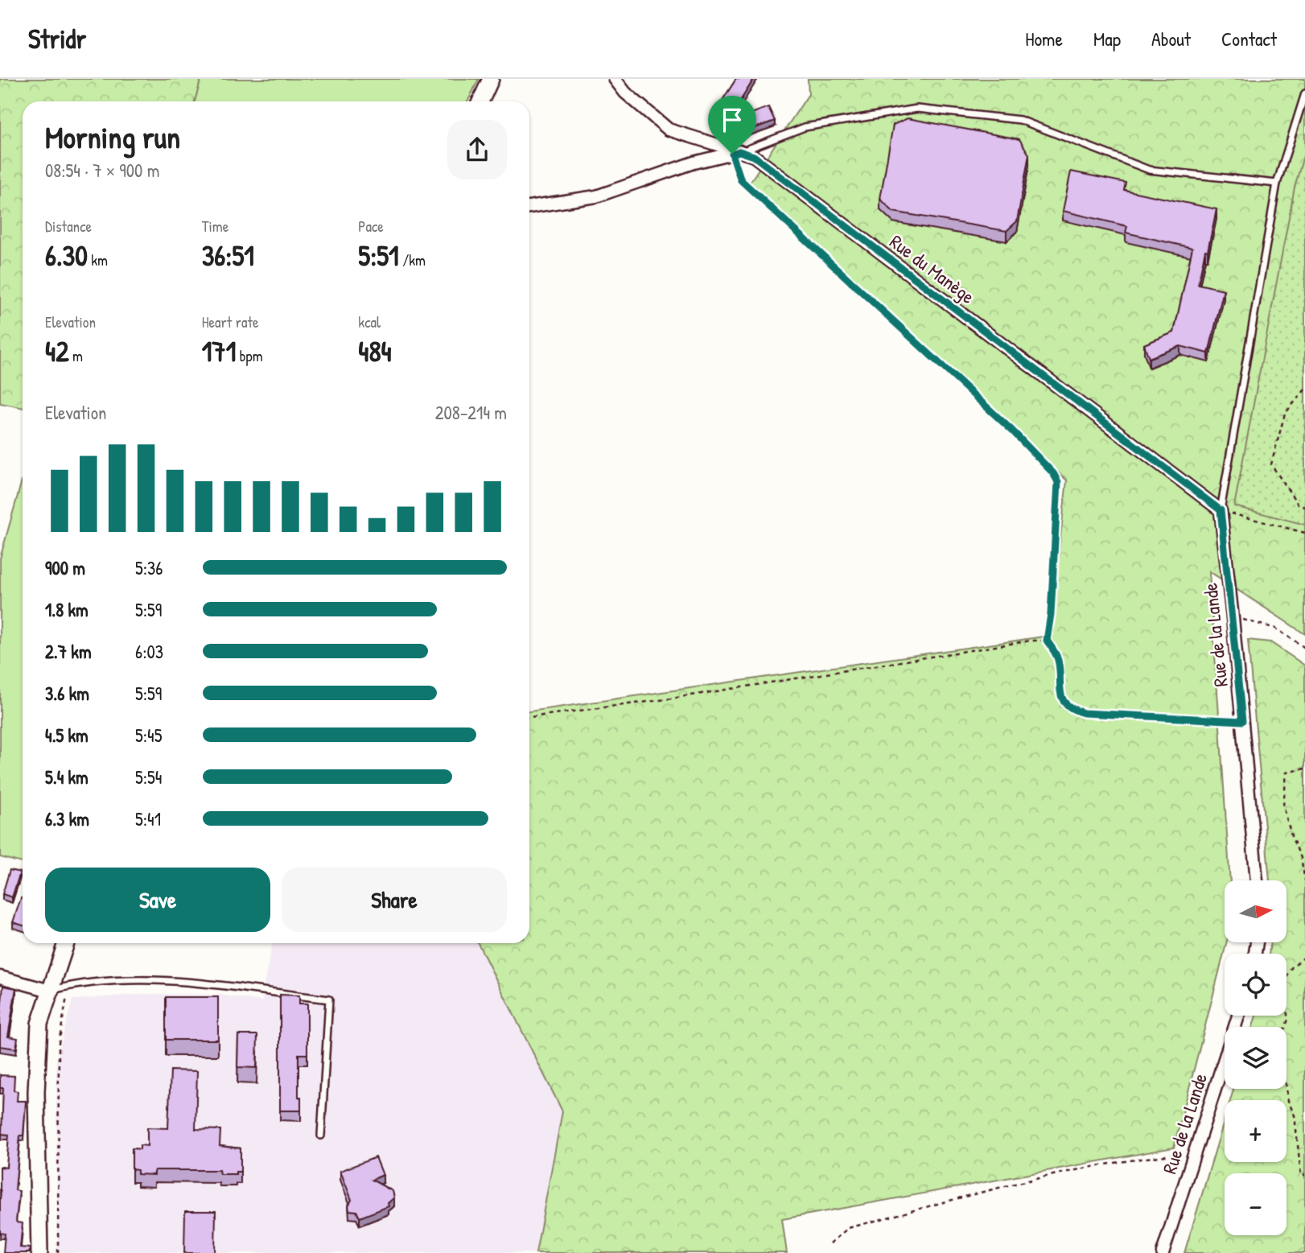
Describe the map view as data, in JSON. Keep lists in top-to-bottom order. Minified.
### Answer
{"streets":{"street":["Rue du Manège","Rue de la Lande"]},"crossings":[["Rue du Manège","Rue de la Lande"]],"north":"right","page":{"header":"Stridr","nav":["Home","Map","About","Contact"],"heading":["Morning run","08:54 · 7 × 900 m"],"stats":[["Distance","6.30 km"],["Time","36:51"],["Pace","5:51 /km"],["Elevation","42 m"],["Heart rate","171 bpm"],["kcal","484"]],"chart":["Elevation","208–214 m"],"list":[{"name":"900 m","note":"5:36"},{"name":"1.8 km","note":"5:59"},{"name":"2.7 km","note":"6:03"},{"name":"3.6 km","note":"5:59"},{"name":"4.5 km","note":"5:45"},{"name":"5.4 km","note":"5:54"},{"name":"6.3 km","note":"5:41"}],"buttons":["Save","Share"],"map_buttons":["+","−"]}}
